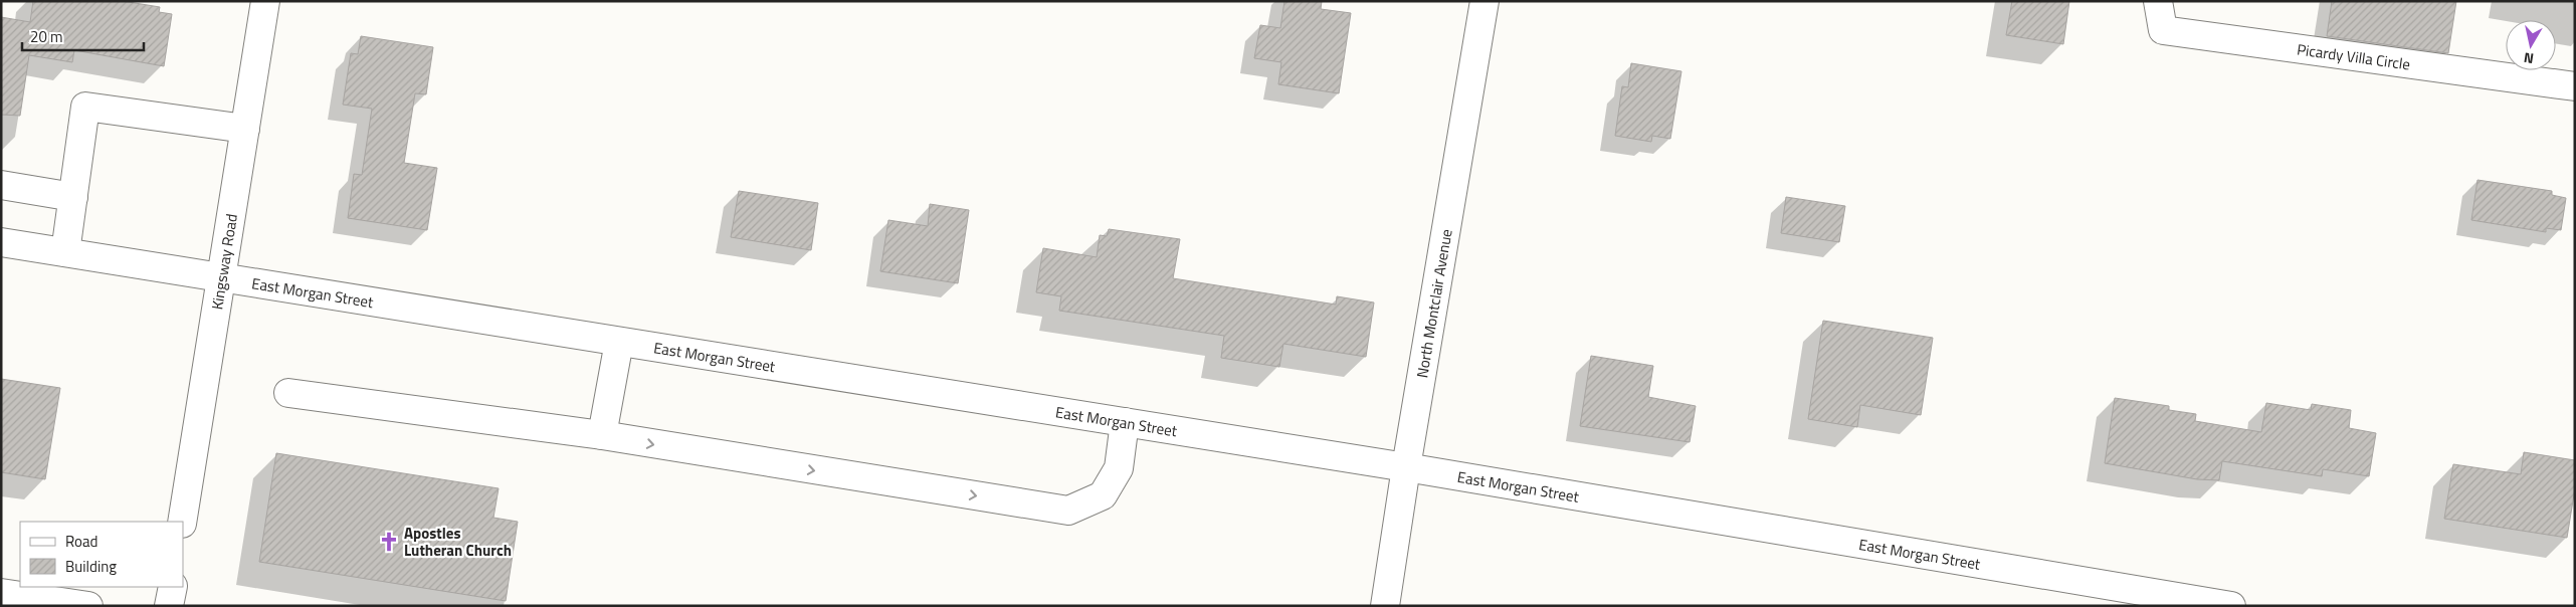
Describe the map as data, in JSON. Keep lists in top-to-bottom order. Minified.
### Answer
{"streets":{"street":["Picardy Villa Circle","Kingsway Road","East Morgan Street","North Montclair Avenue"]},"crossings":[["Kingsway Road","East Morgan Street"],["East Morgan Street","North Montclair Avenue"]],"places":{"church":["Apostles Lutheran Church"]},"legend":["Road","Building"],"scale_bar":"20 m","north":"bottom"}
